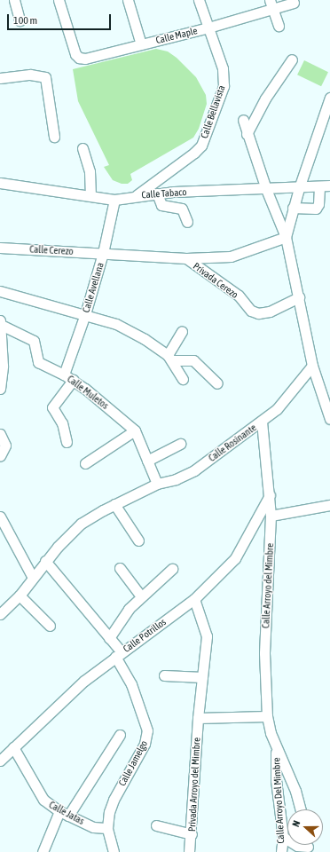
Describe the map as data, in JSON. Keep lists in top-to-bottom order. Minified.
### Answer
{"streets":{"street":["Calle Maple","Calle Bellavista","Calle Tabaco","Calle Cerezo","Privada Cerezo","Calle Avellana","Calle Muletos","Calle Rosinante","Calle Arroyo del Mimbre","Calle Potrillos","Calle Jamelgo","Privada Arroyo del Mimbre","Calle Arroyo Del Mimbre","Calle Jatas"]},"crossings":[["Calle Maple","Calle Bellavista"],["Calle Bellavista","Calle Tabaco"],["Calle Tabaco","Calle Avellana"],["Calle Cerezo","Privada Cerezo"],["Calle Cerezo","Calle Avellana"],["Privada Cerezo","Calle Avellana"],["Calle Avellana","Calle Muletos"],["Calle Muletos","Calle Rosinante"],["Calle Rosinante","Calle Arroyo del Mimbre"],["Calle Rosinante","Calle Jamelgo"],["Calle Arroyo del Mimbre","Calle Potrillos"],["Calle Arroyo del Mimbre","Calle Arroyo Del Mimbre"],["Calle Potrillos","Calle Jamelgo"],["Calle Potrillos","Privada Arroyo del Mimbre"],["Calle Potrillos","Calle Jatas"],["Calle Jamelgo","Calle Jatas"]],"scale_bar":"100 m","north":"left"}
